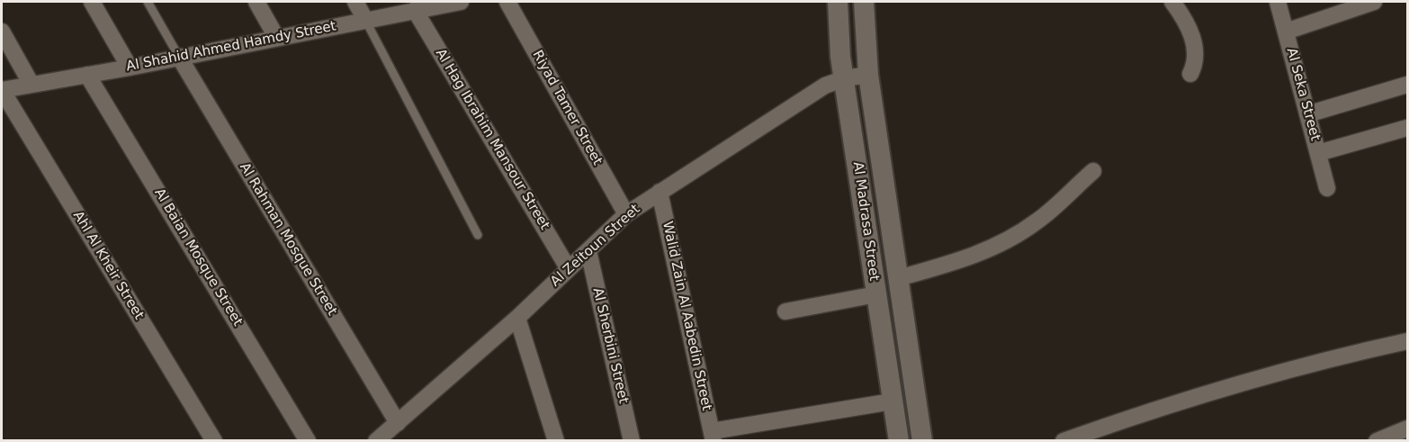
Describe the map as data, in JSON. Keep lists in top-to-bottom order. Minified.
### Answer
{"streets":{"street":["Al Shahid Ahmed Hamdy Street","Al Seka Street","Riyad Tamer Street","Al Hag Ibrahim Mansour Street","Al Madrasa Street","Al Rahman Mosque Street","Al Zeitoun Street","Al Baian Mosque Street","Ahl Al Kheir Street","Walid Zain Al Aabedin Street","Al Sherbini Street"]},"crossings":[["Al Shahid Ahmed Hamdy Street","Al Hag Ibrahim Mansour Street"],["Al Shahid Ahmed Hamdy Street","Al Rahman Mosque Street"],["Al Shahid Ahmed Hamdy Street","Al Baian Mosque Street"],["Al Shahid Ahmed Hamdy Street","Ahl Al Kheir Street"],["Riyad Tamer Street","Al Zeitoun Street"],["Al Hag Ibrahim Mansour Street","Al Zeitoun Street"],["Al Madrasa Street","Al Zeitoun Street"],["Al Rahman Mosque Street","Al Zeitoun Street"],["Al Zeitoun Street","Walid Zain Al Aabedin Street"],["Al Zeitoun Street","Al Sherbini Street"]]}
